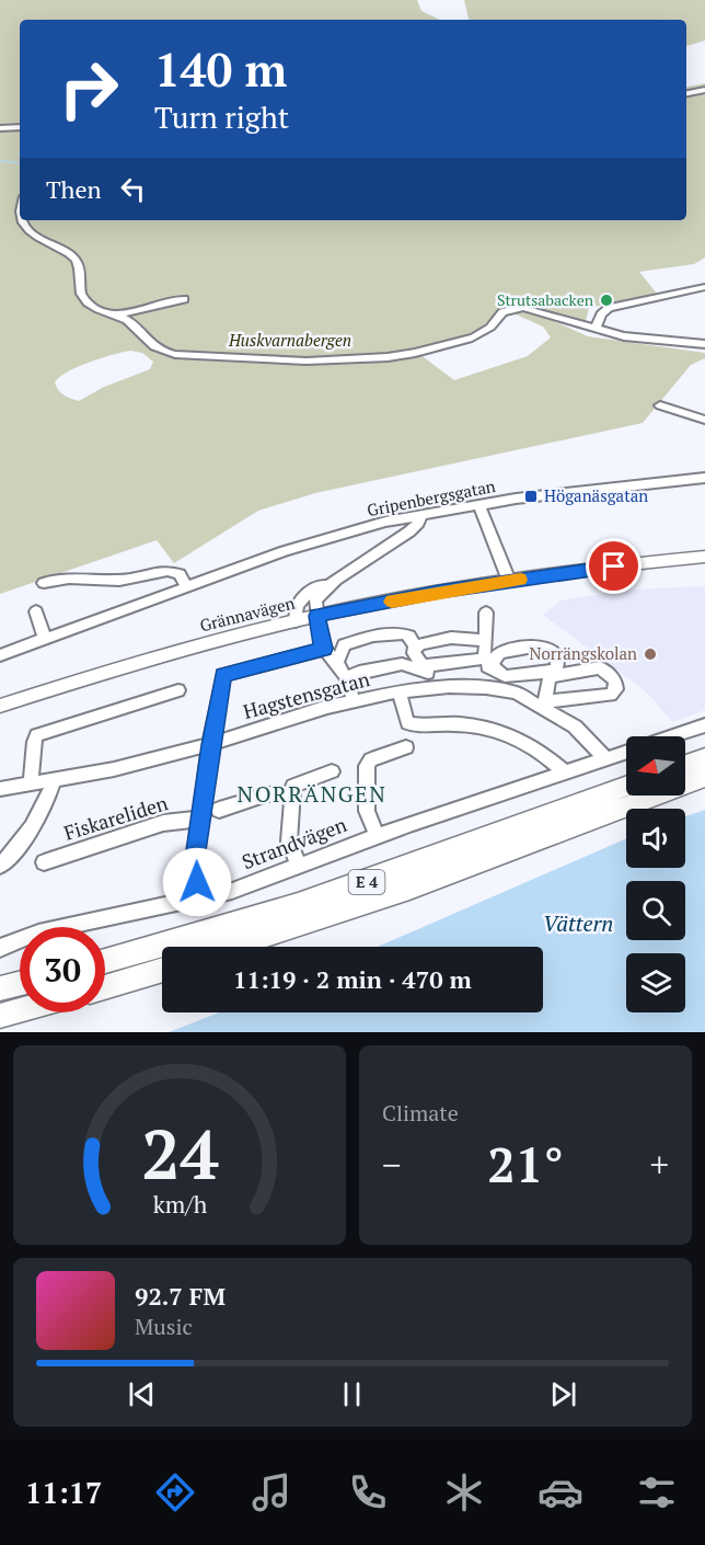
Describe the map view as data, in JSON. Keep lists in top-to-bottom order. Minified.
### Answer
{"streets":{"highway":["E 4"],"main road":["Grännavägen"],"street":["Gripenbergsgatan","Hagstensgatan","Fiskareliden","Strandvägen"]},"crossings":[["Hagstensgatan","Strandvägen"]],"districts":["NORRÄNGEN"],"water":["Vättern"],"parks":["Huskvarnabergen"],"places":{"other":["Strutsabacken","Norrängskolan"],"transit":["Höganäsgatan"]},"north":"left","page":{"turn":["140 m","Turn right"],"then":"Then","limit":"30","trip":"11:19 · 2 min · 470 m","tile":"Climate","heat":["−","21°","+"],"song":["92.7 FM","Music"],"tabs":"11:17","gauge":["24","km/h"]}}
